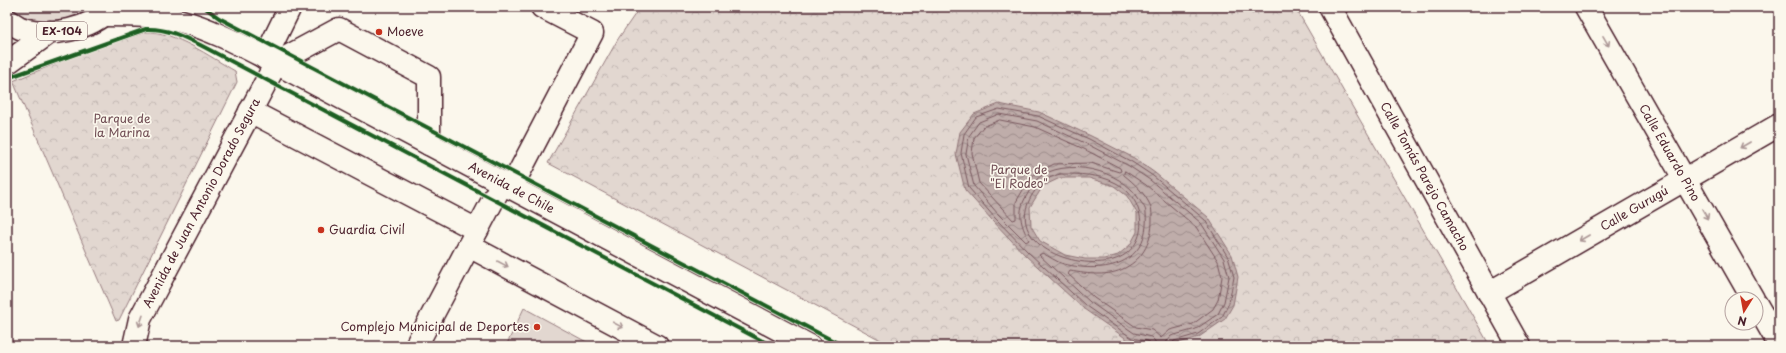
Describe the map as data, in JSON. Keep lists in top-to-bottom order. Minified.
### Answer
{"streets":{"street":["EX-104","Calle Eduardo Pino","Calle Tomás Parejo Camacho","Avenida de Chile","Avenida de Juan Antonio Dorado Segura","Calle Gurugú"]},"crossings":[["EX-104","Avenida de Chile"],["Calle Eduardo Pino","Calle Gurugú"],["Calle Tomás Parejo Camacho","Calle Gurugú"],["Avenida de Chile","Avenida de Juan Antonio Dorado Segura"]],"one_way":["Calle Eduardo Pino","Avenida de Juan Antonio Dorado Segura","Calle Gurugú"],"parks":["Parque de la Marina","Parque de \"El Rodeo\""],"places":["Moeve","Guardia Civil","Complejo Municipal de Deportes"],"north":"bottom"}
